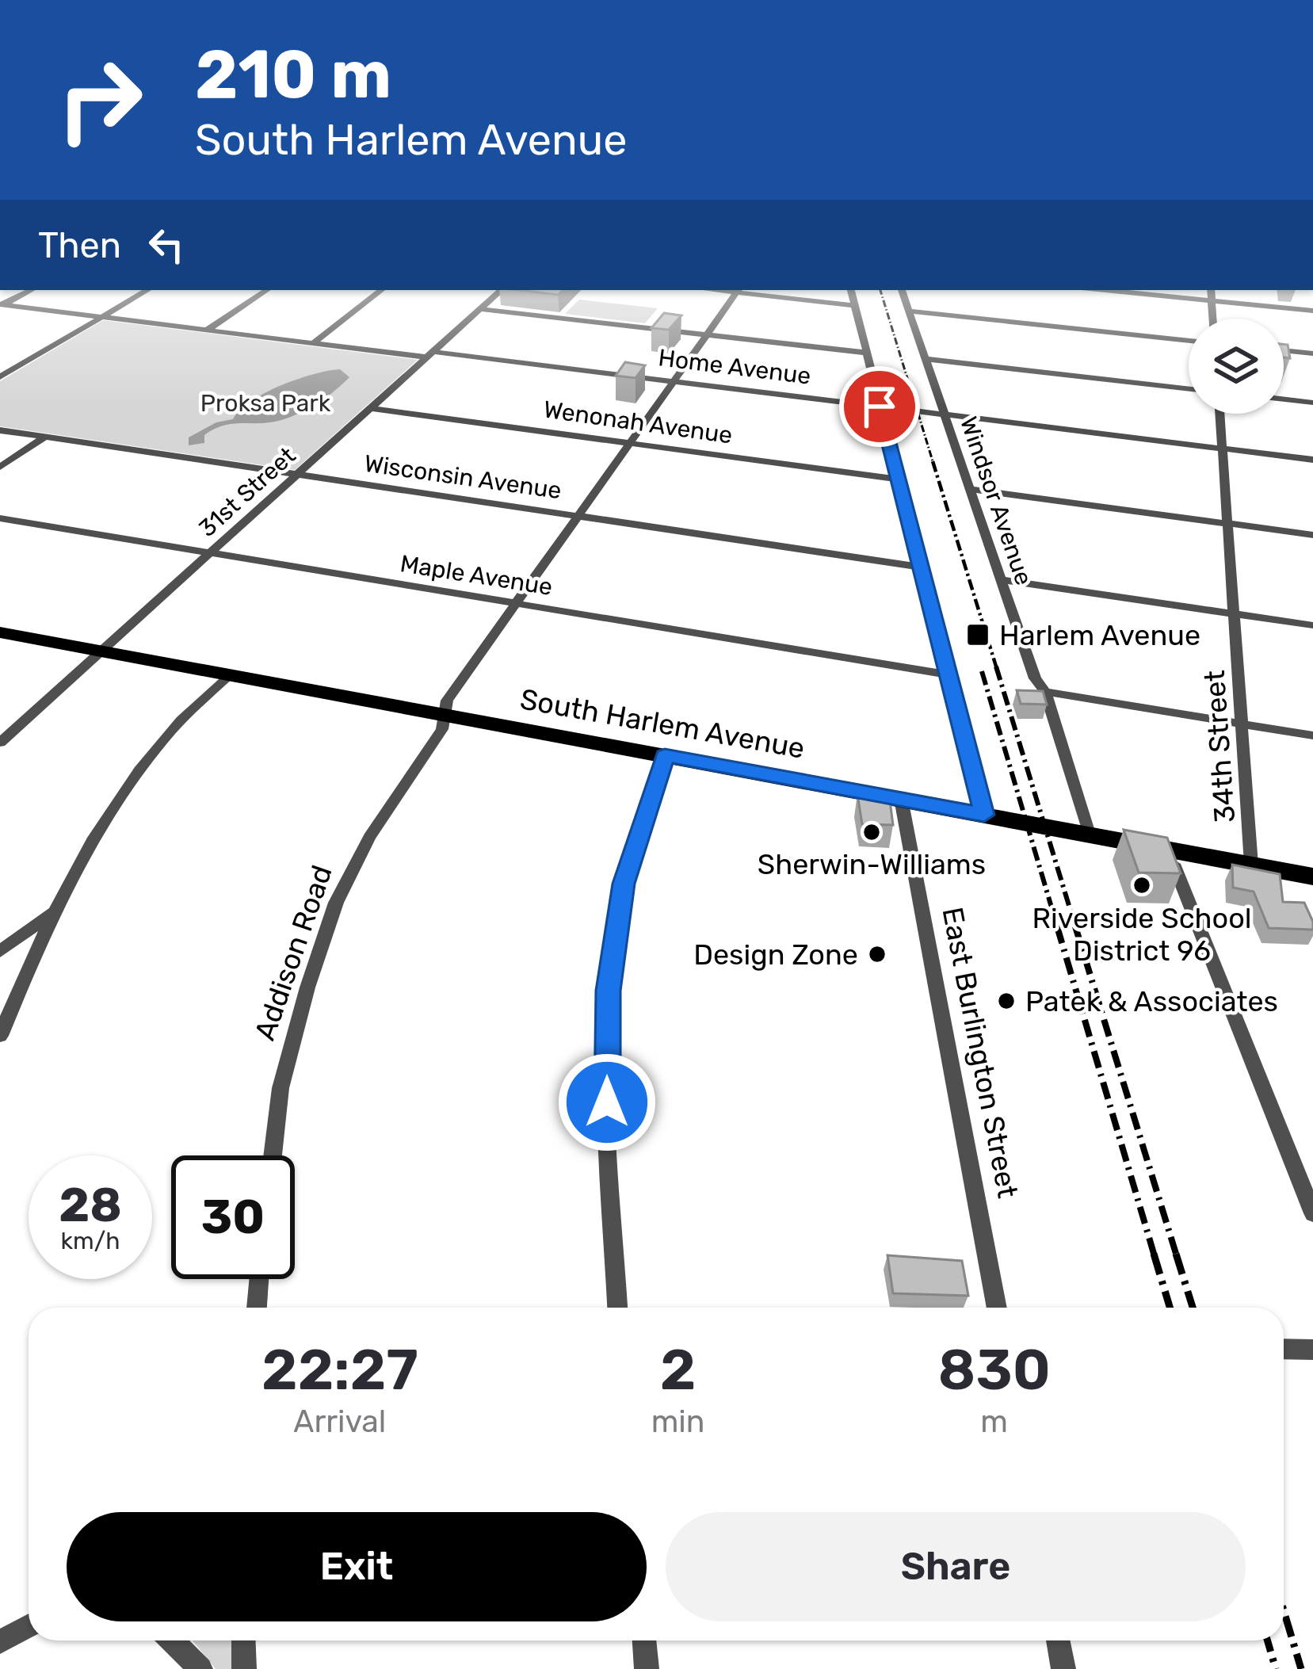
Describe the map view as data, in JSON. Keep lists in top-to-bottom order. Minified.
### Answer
{"streets":{"main road":["South Harlem Avenue"],"street":["Home Avenue","Wenonah Avenue","Wisconsin Avenue","31st Street","Windsor Avenue","Maple Avenue","34th Street","Addison Road","East Burlington Street"]},"crossings":[["Home Avenue","31st Street"],["Home Avenue","Windsor Avenue"],["Home Avenue","34th Street"],["Home Avenue","Addison Road"],["Wenonah Avenue","31st Street"],["Wenonah Avenue","Addison Road"],["Wisconsin Avenue","31st Street"],["Wisconsin Avenue","Addison Road"],["31st Street","Maple Avenue"],["31st Street","South Harlem Avenue"],["Windsor Avenue","South Harlem Avenue"],["Maple Avenue","Addison Road"],["South Harlem Avenue","34th Street"],["South Harlem Avenue","Addison Road"],["South Harlem Avenue","East Burlington Street"]],"parks":["Proksa Park"],"places":{"transit":["Harlem Avenue"],"other":["Sherwin-Williams","Riverside School District 96","Design Zone","Patek & Associates"]},"page":{"turn":["210 m","South Harlem Avenue"],"then":"Then","speed":"28 km/h","limit":"30","eta":["22:27","Arrival","2","min","830","m"],"buttons":["Exit","Share"]}}
